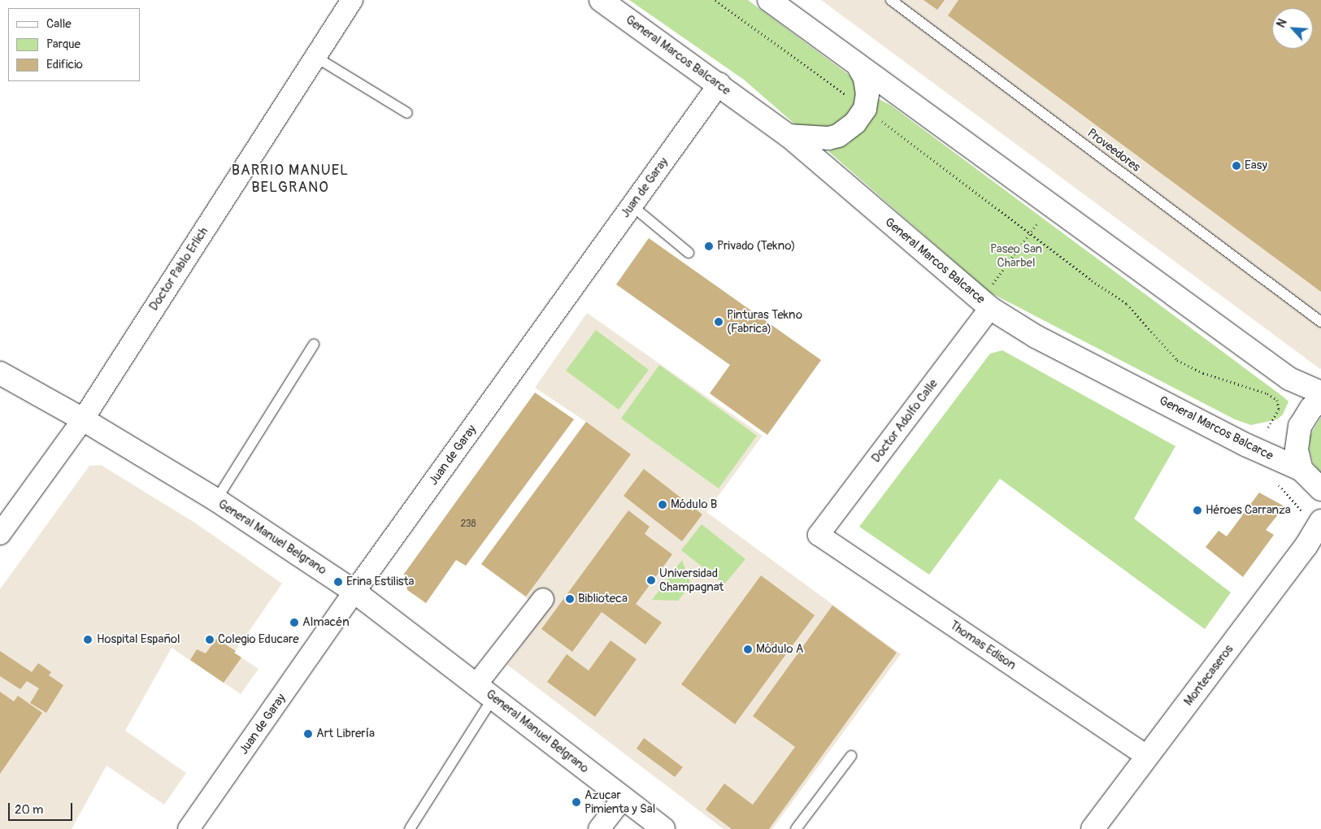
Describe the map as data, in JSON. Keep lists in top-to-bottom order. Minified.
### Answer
{"streets":{"main road":["General Marcos Balcarce","General Manuel Belgrano","Montecaseros"],"street":["Juan de Garay","Doctor Pablo Erlich","Doctor Adolfo Calle","Thomas Edison"],"lane":["Proveedores"]},"crossings":[["General Marcos Balcarce","Juan de Garay"],["General Marcos Balcarce","Doctor Adolfo Calle"],["Juan de Garay","General Manuel Belgrano"],["Doctor Pablo Erlich","General Manuel Belgrano"],["Doctor Adolfo Calle","Thomas Edison"],["Thomas Edison","Montecaseros"]],"districts":["BARRIO MANUEL BELGRANO"],"parks":["Paseo San Charbel"],"places":["Easy","Privado (Tekno)","Pinturas Tekno (Fabrica)","Módulo B","Héroes Carranza","Universidad Champagnat","Erina Estilista","Biblioteca","Almacén","Hospital Español","Colegio Educare","Módulo A","Art Librería","Azucar Pimienta y Sal"],"house_numbers":["238"],"legend":["Calle","Parque","Edificio"],"scale_bar":"20 m","north":"top left"}
